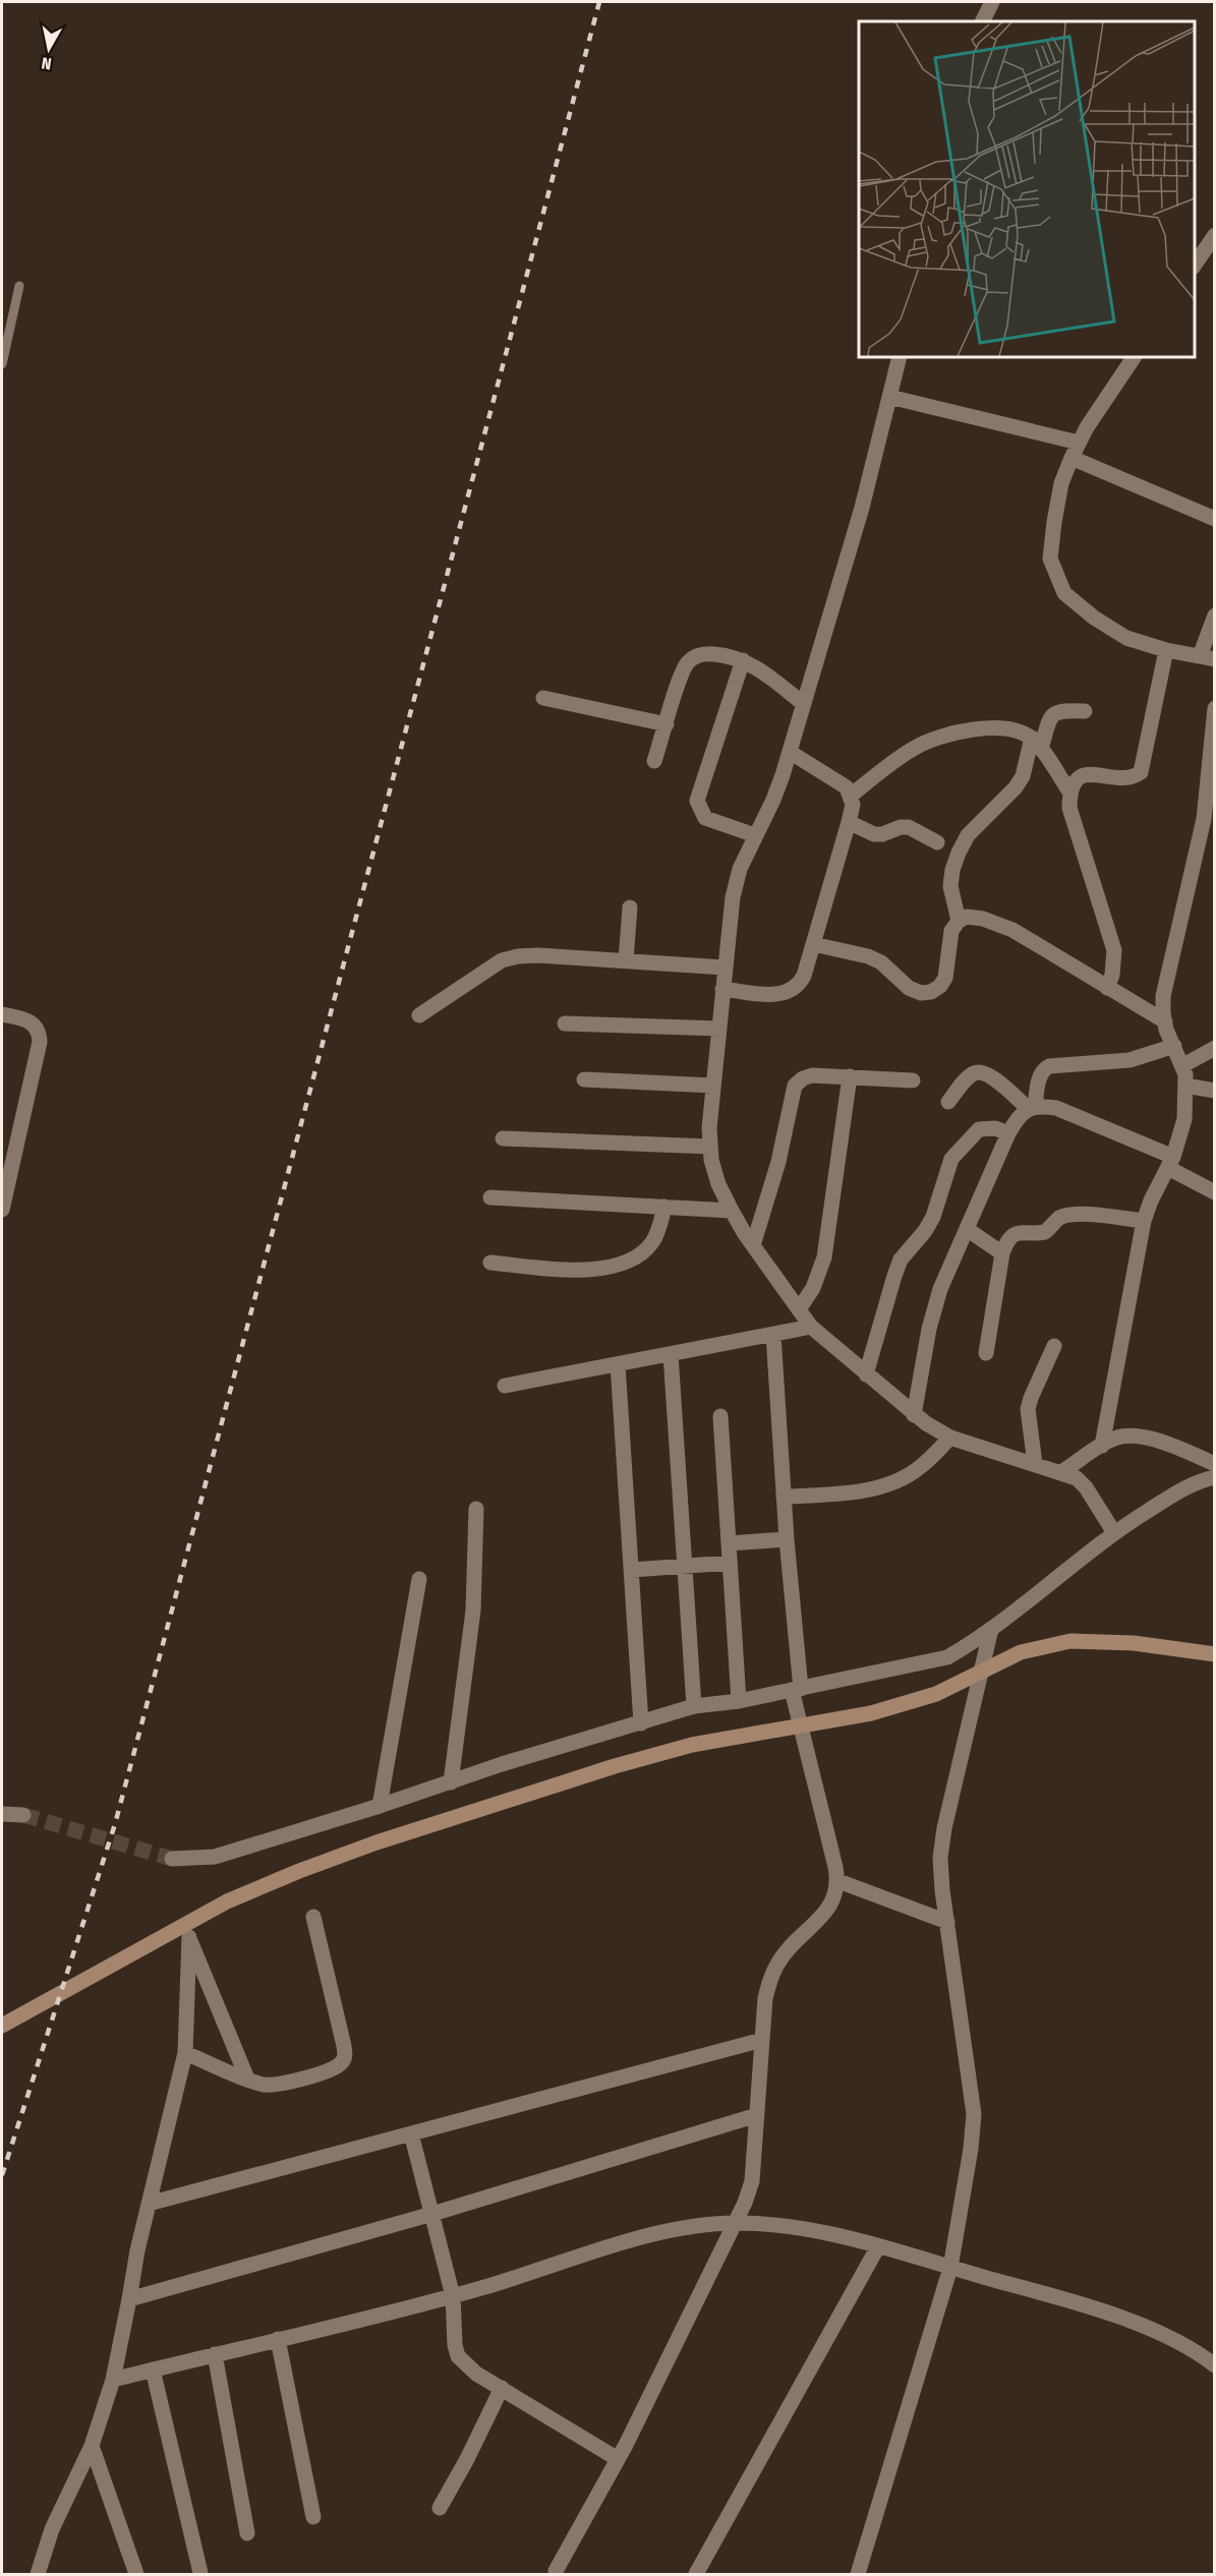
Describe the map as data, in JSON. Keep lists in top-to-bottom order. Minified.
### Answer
{"north":"bottom"}
